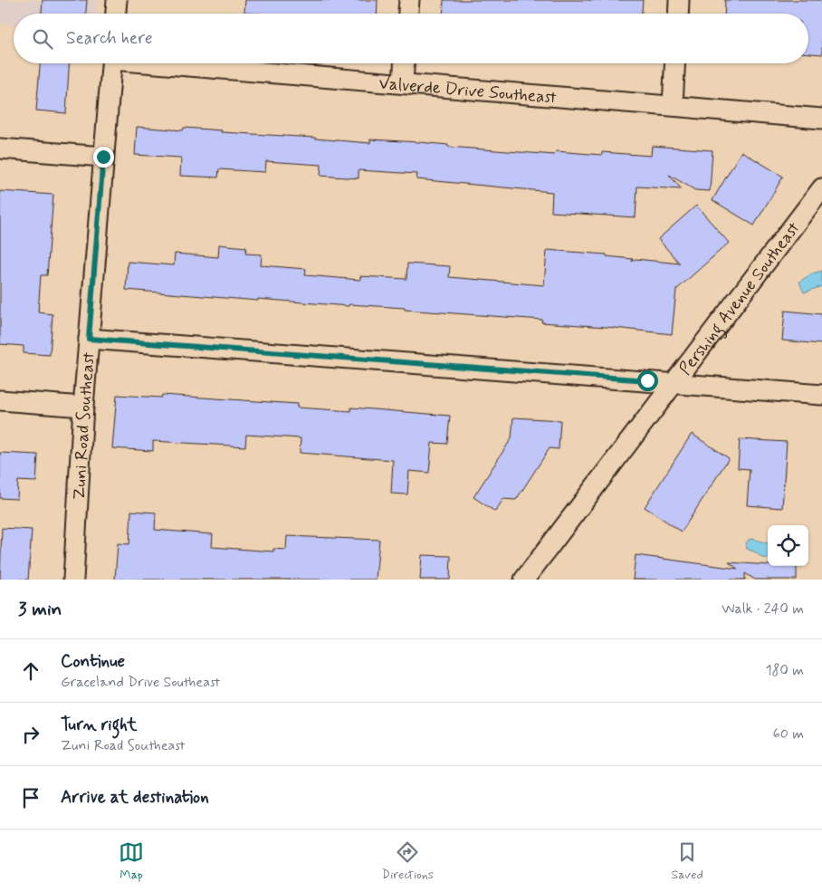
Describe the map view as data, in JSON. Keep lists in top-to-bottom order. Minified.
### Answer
{"streets":{"street":["Valverde Drive Southeast","Pershing Avenue Southeast","Zuni Road Southeast"]},"page":{"search":"Search here","heading":["3 min","Walk · 240 m"],"list":[["Continue","Graceland Drive Southeast","180 m"],["Turn right","Zuni Road Southeast","60 m"],"Arrive at destination"],"nav":["Map","Directions","Saved"]}}
